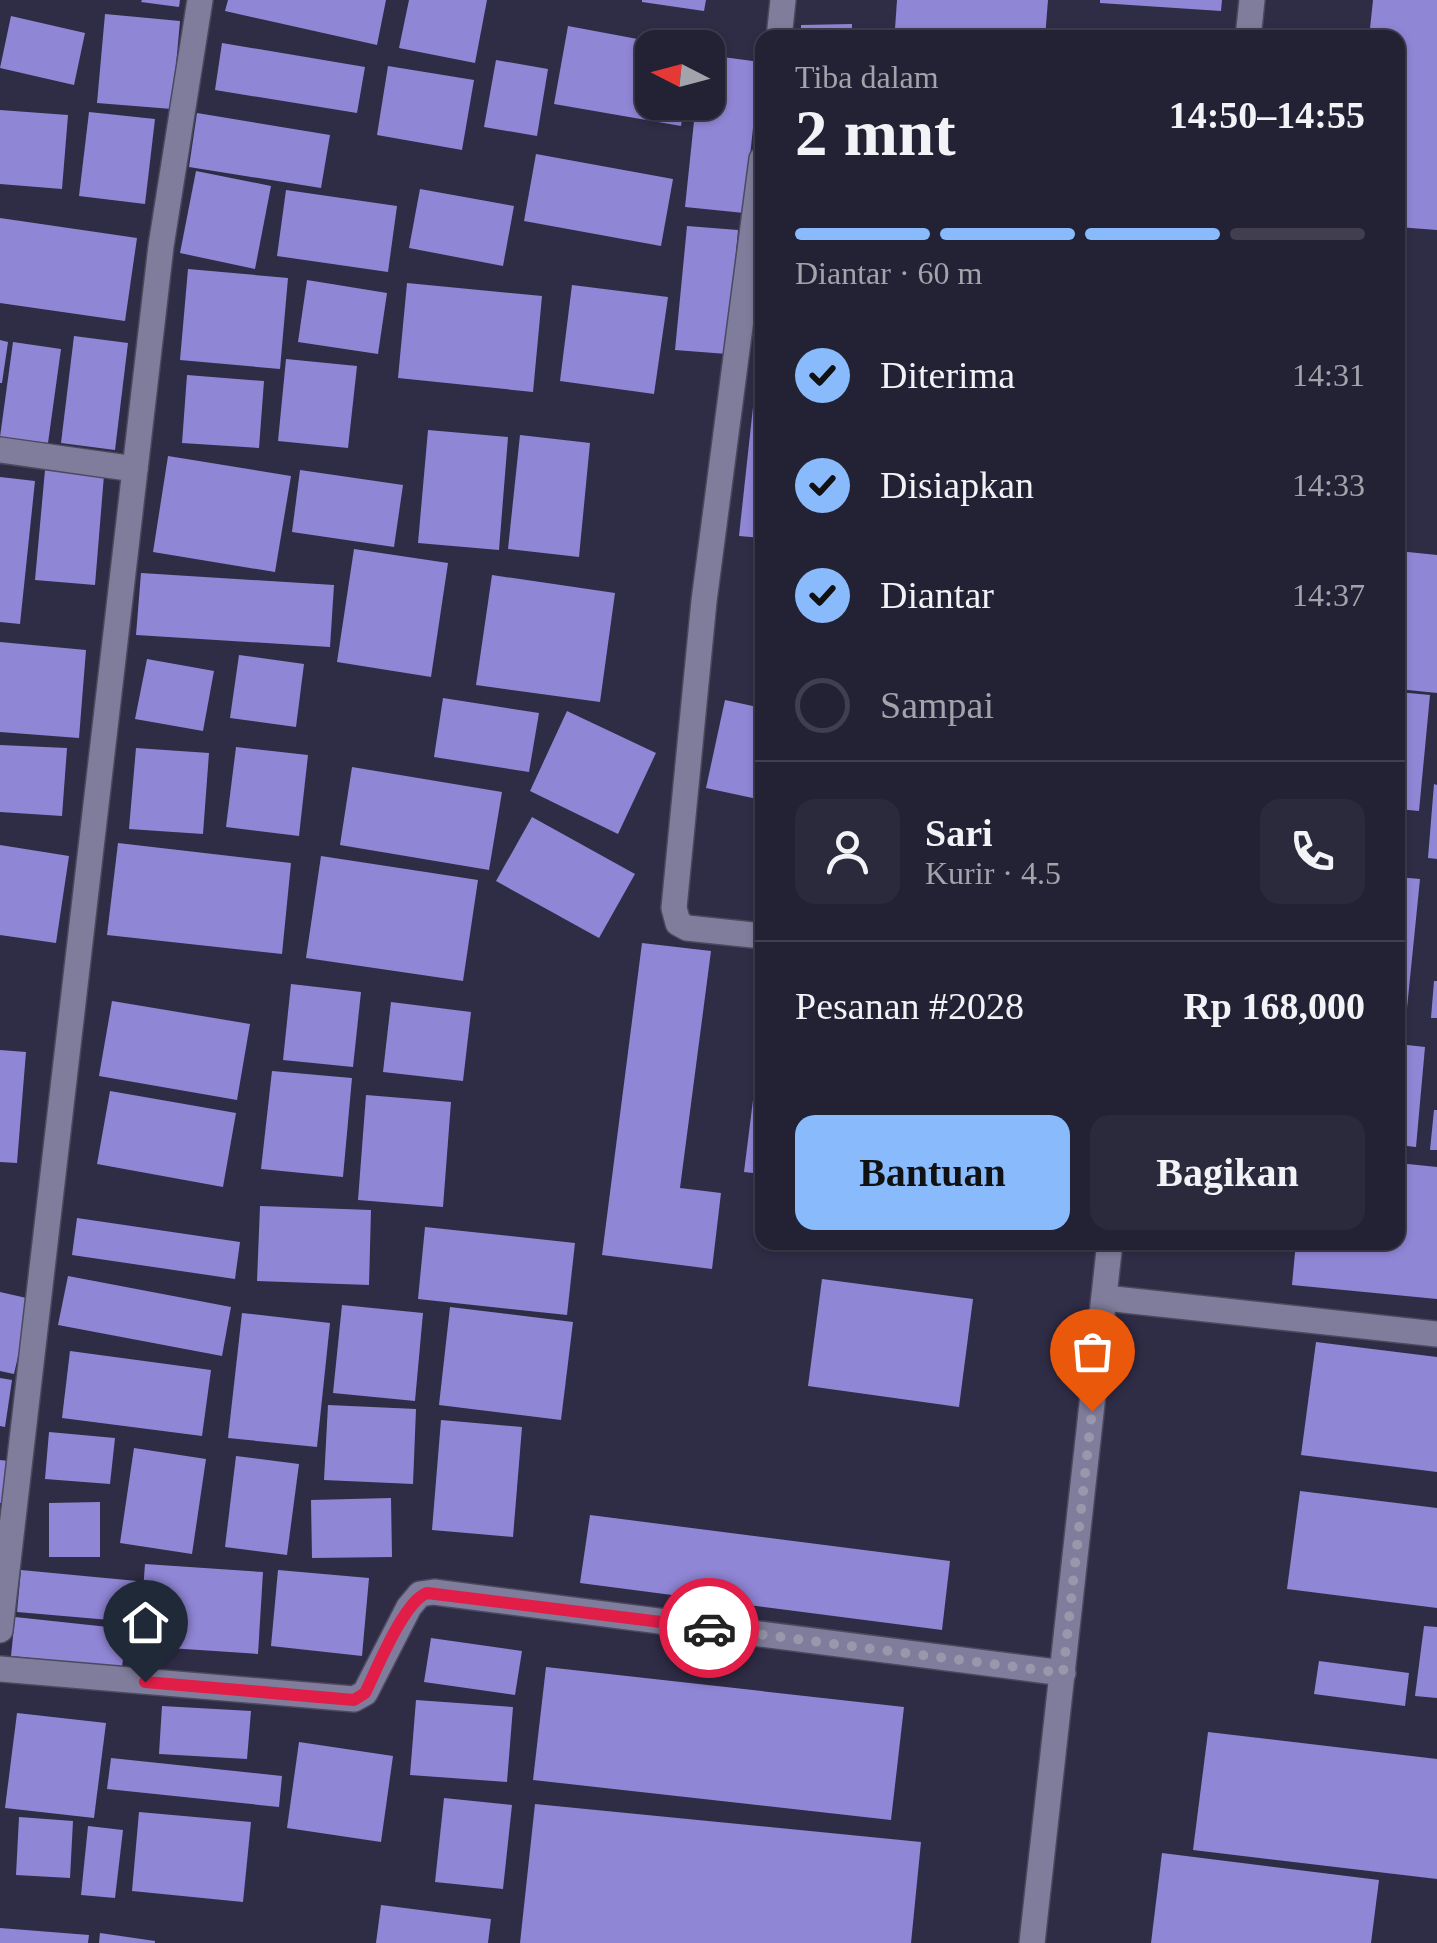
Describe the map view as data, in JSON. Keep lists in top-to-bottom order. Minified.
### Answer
{"north":"left","page":{"heading":["2 mnt","Tiba dalam","14:50–14:55"],"panel":["Sari","Kurir · 4.5","Pesanan #2028","Rp 168,000"],"bar":"Diantar · 60 m","list":[["Diterima","14:31"],["Disiapkan","14:33"],["Diantar","14:37"],"Sampai"],"buttons":["Bantuan","Bagikan"]}}
